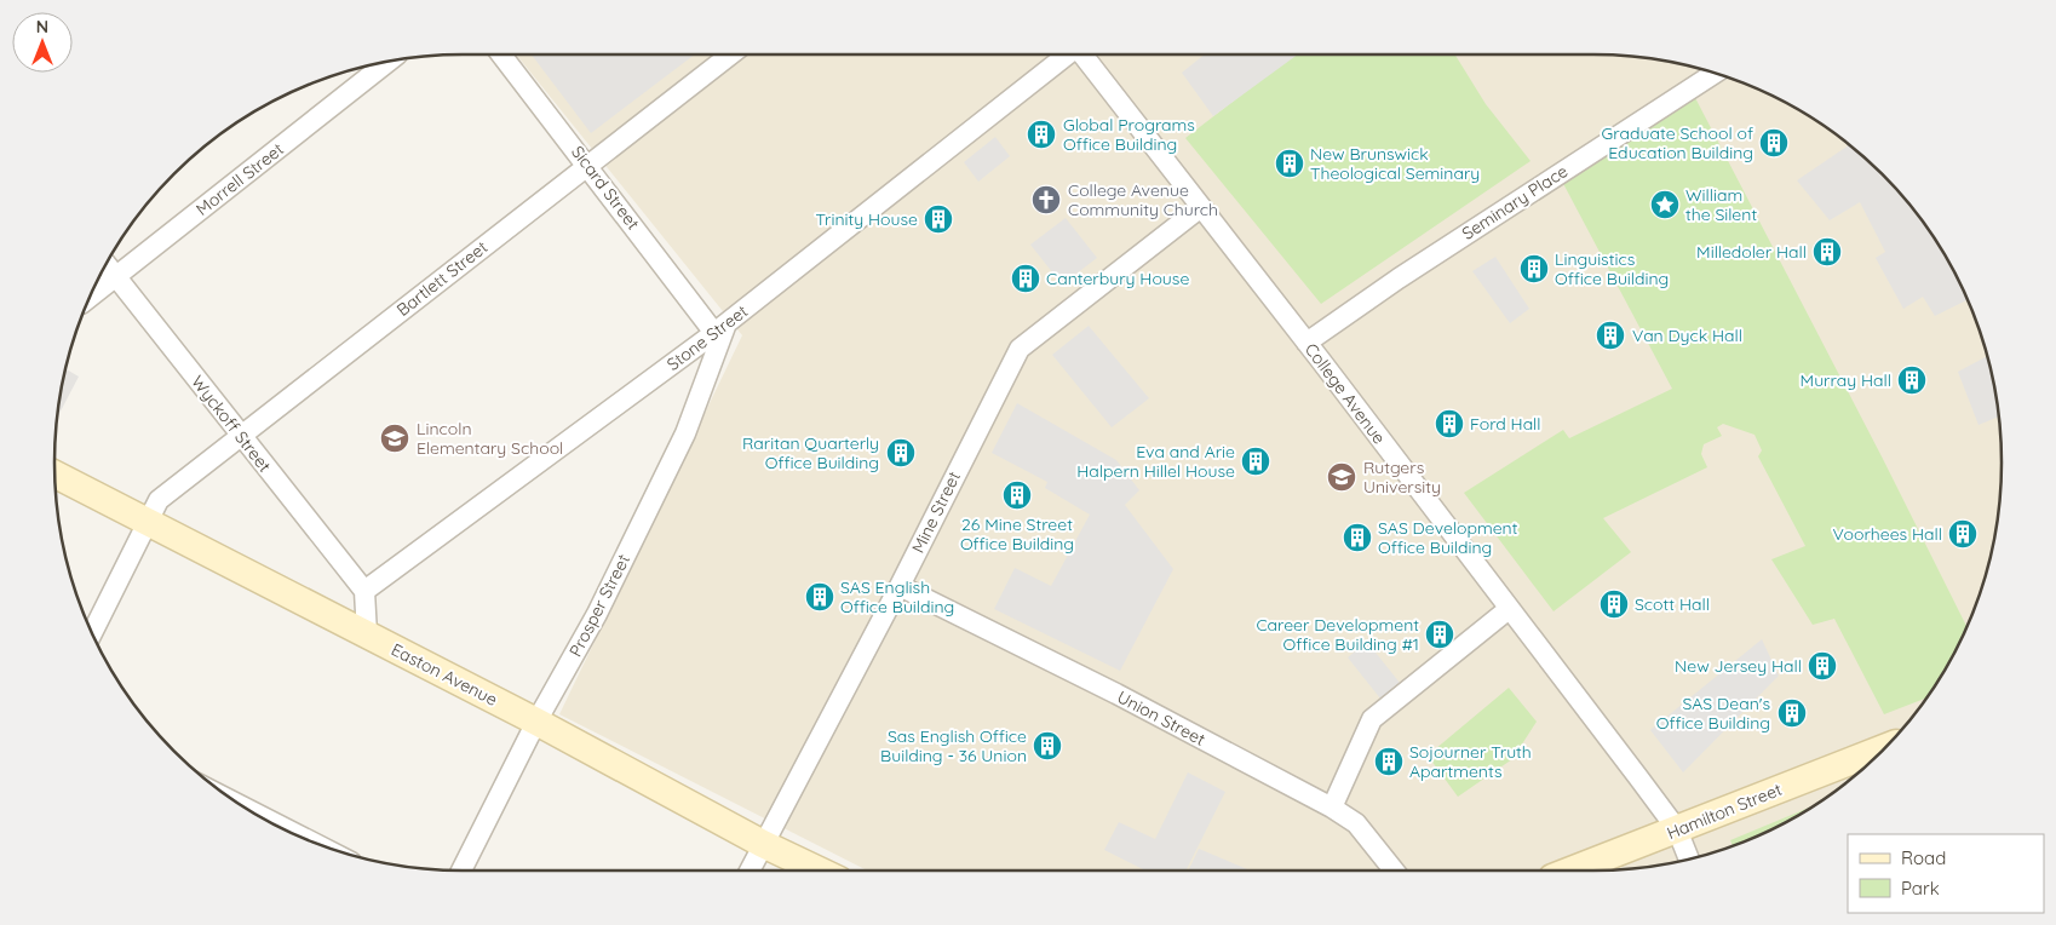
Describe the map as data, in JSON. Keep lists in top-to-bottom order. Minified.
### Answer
{"streets":{"street":["Morrell Street","Sicard Street","Seminary Place","Bartlett Street","Stone Street","College Avenue","Wyckoff Street","Mine Street","Prosper Street","Easton Avenue","Union Street","Hamilton Street"]},"crossings":[["Morrell Street","Wyckoff Street"],["Sicard Street","Bartlett Street"],["Sicard Street","Stone Street"],["Sicard Street","Prosper Street"],["Seminary Place","College Avenue"],["Bartlett Street","Wyckoff Street"],["Bartlett Street","Easton Avenue"],["Stone Street","Wyckoff Street"],["Stone Street","Prosper Street"],["College Avenue","Mine Street"],["College Avenue","Hamilton Street"],["Mine Street","Easton Avenue"],["Mine Street","Union Street"],["Prosper Street","Easton Avenue"]],"places":{"building":["Global Programs Office Building","Graduate School of Education Building","New Brunswick Theological Seminary","Trinity House","Milledoler Hall","Linguistics Office Building","Canterbury House","Van Dyck Hall","Murray Hall","Ford Hall","Raritan Quarterly Office Building","Eva and Arie Halpern Hillel House","26 Mine Street Office Building","Voorhees Hall","SAS Development Office Building","SAS English Office Building","Scott Hall","Career Development Office Building #1","New Jersey Hall","SAS Dean's Office Building","Sas English Office Building - 36 Union","Sojourner Truth Apartments"],"church":["College Avenue Community Church"],"place":["William the Silent"],"school or university":["Lincoln Elementary School","Rutgers University"]},"legend":["Road","Park"],"north":"top"}
